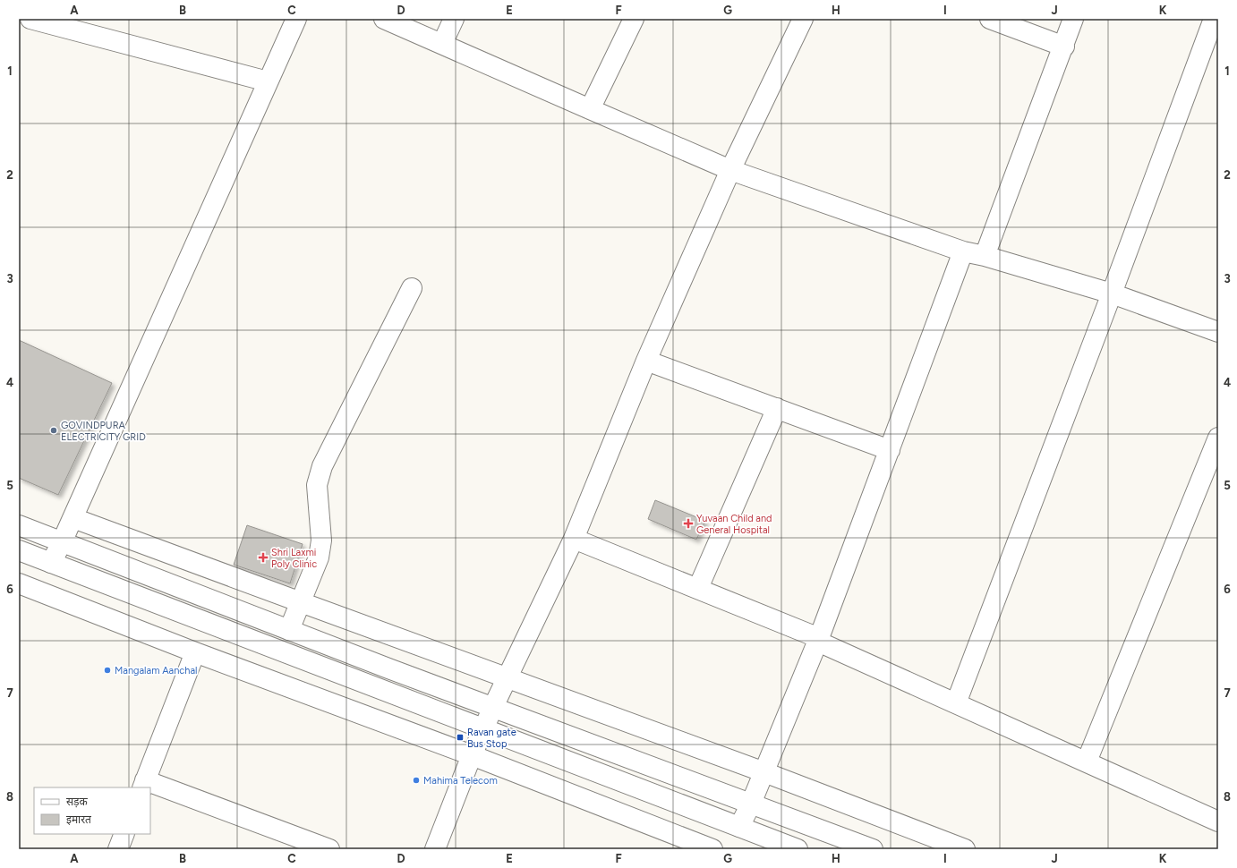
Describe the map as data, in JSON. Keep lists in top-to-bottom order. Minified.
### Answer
{"places":{"other":["GOVINDPURA ELECTRICITY GRID","Mangalam Aanchal","Mahima Telecom"],"health":["Yuvaan Child and General Hospital","Shri Laxmi Poly Clinic"],"transit":["Ravan gate Bus Stop"]},"legend":["सड़क","इमारत"],"grid":{"columns":["A","B","C","D","E","F","G","H","I","J","K"],"rows":["1","2","3","4","5","6","7","8"]}}
